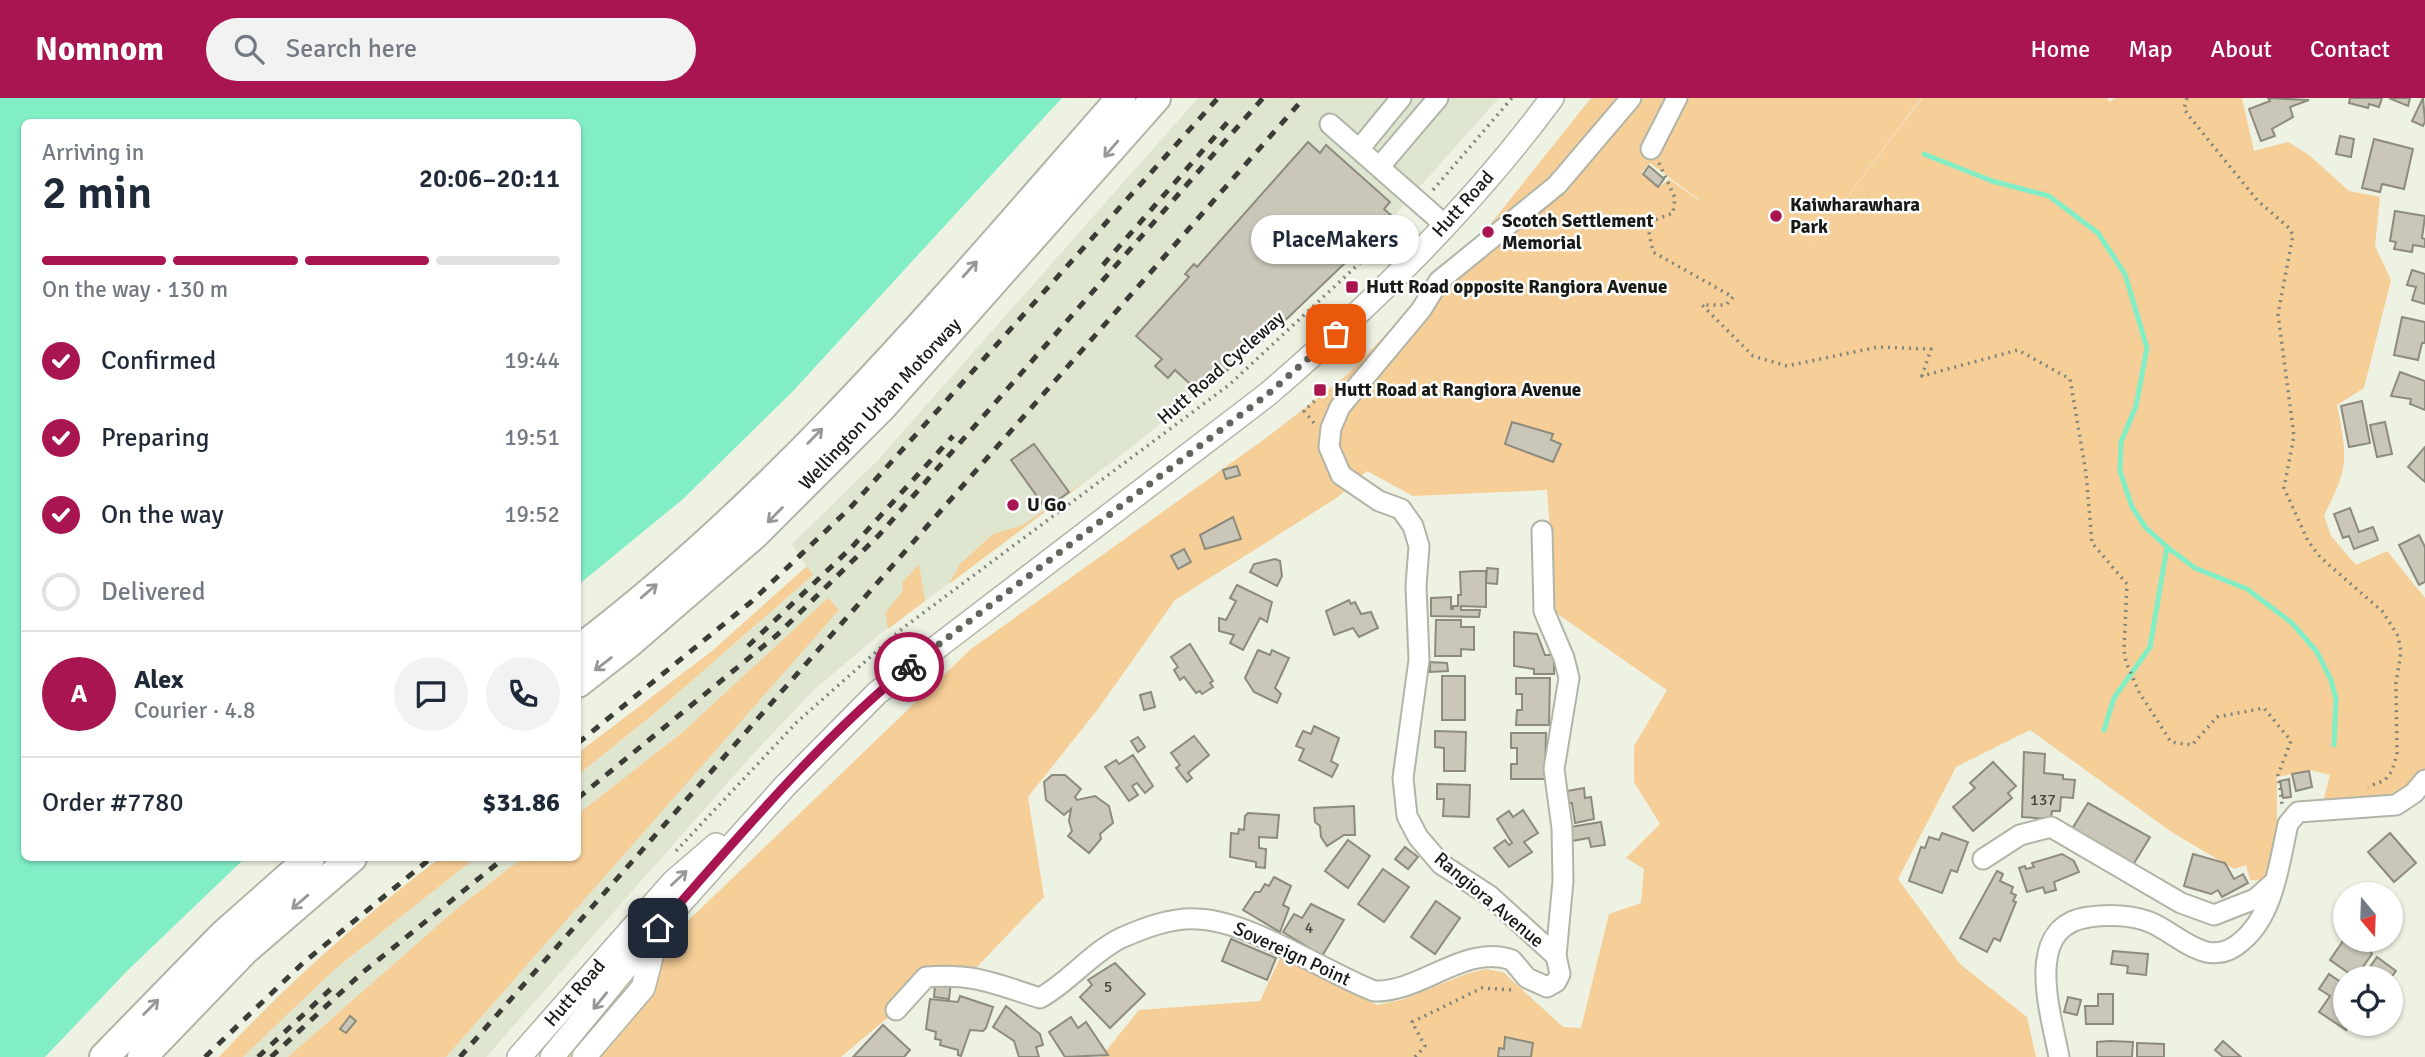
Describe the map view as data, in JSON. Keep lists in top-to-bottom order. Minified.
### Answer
{"streets":{"highway":["Wellington Urban Motorway"],"main road":["Hutt Road"],"street":["Rangiora Avenue","Sovereign Point"],"path":["Hutt Road Cycleway"]},"places":{"other":["Kaiwharawhara Park","Scotch Settlement Memorial","PlaceMakers","U Go"],"transit":["Hutt Road opposite Rangiora Avenue","Hutt Road at Rangiora Avenue"]},"house_numbers":["137","4","5"],"north":"bottom","page":{"header":"Nomnom","search":"Search here","nav":["Home","Map","About","Contact"],"heading":["2 min","Arriving in","20:06–20:11"],"panel":["Alex","Courier · 4.8","Order #7780","$31.86"],"bubble":"PlaceMakers","bar":"On the way · 130 m","list":[["Confirmed","19:44"],["Preparing","19:51"],["On the way","19:52"],"Delivered"],"round":"A"}}
